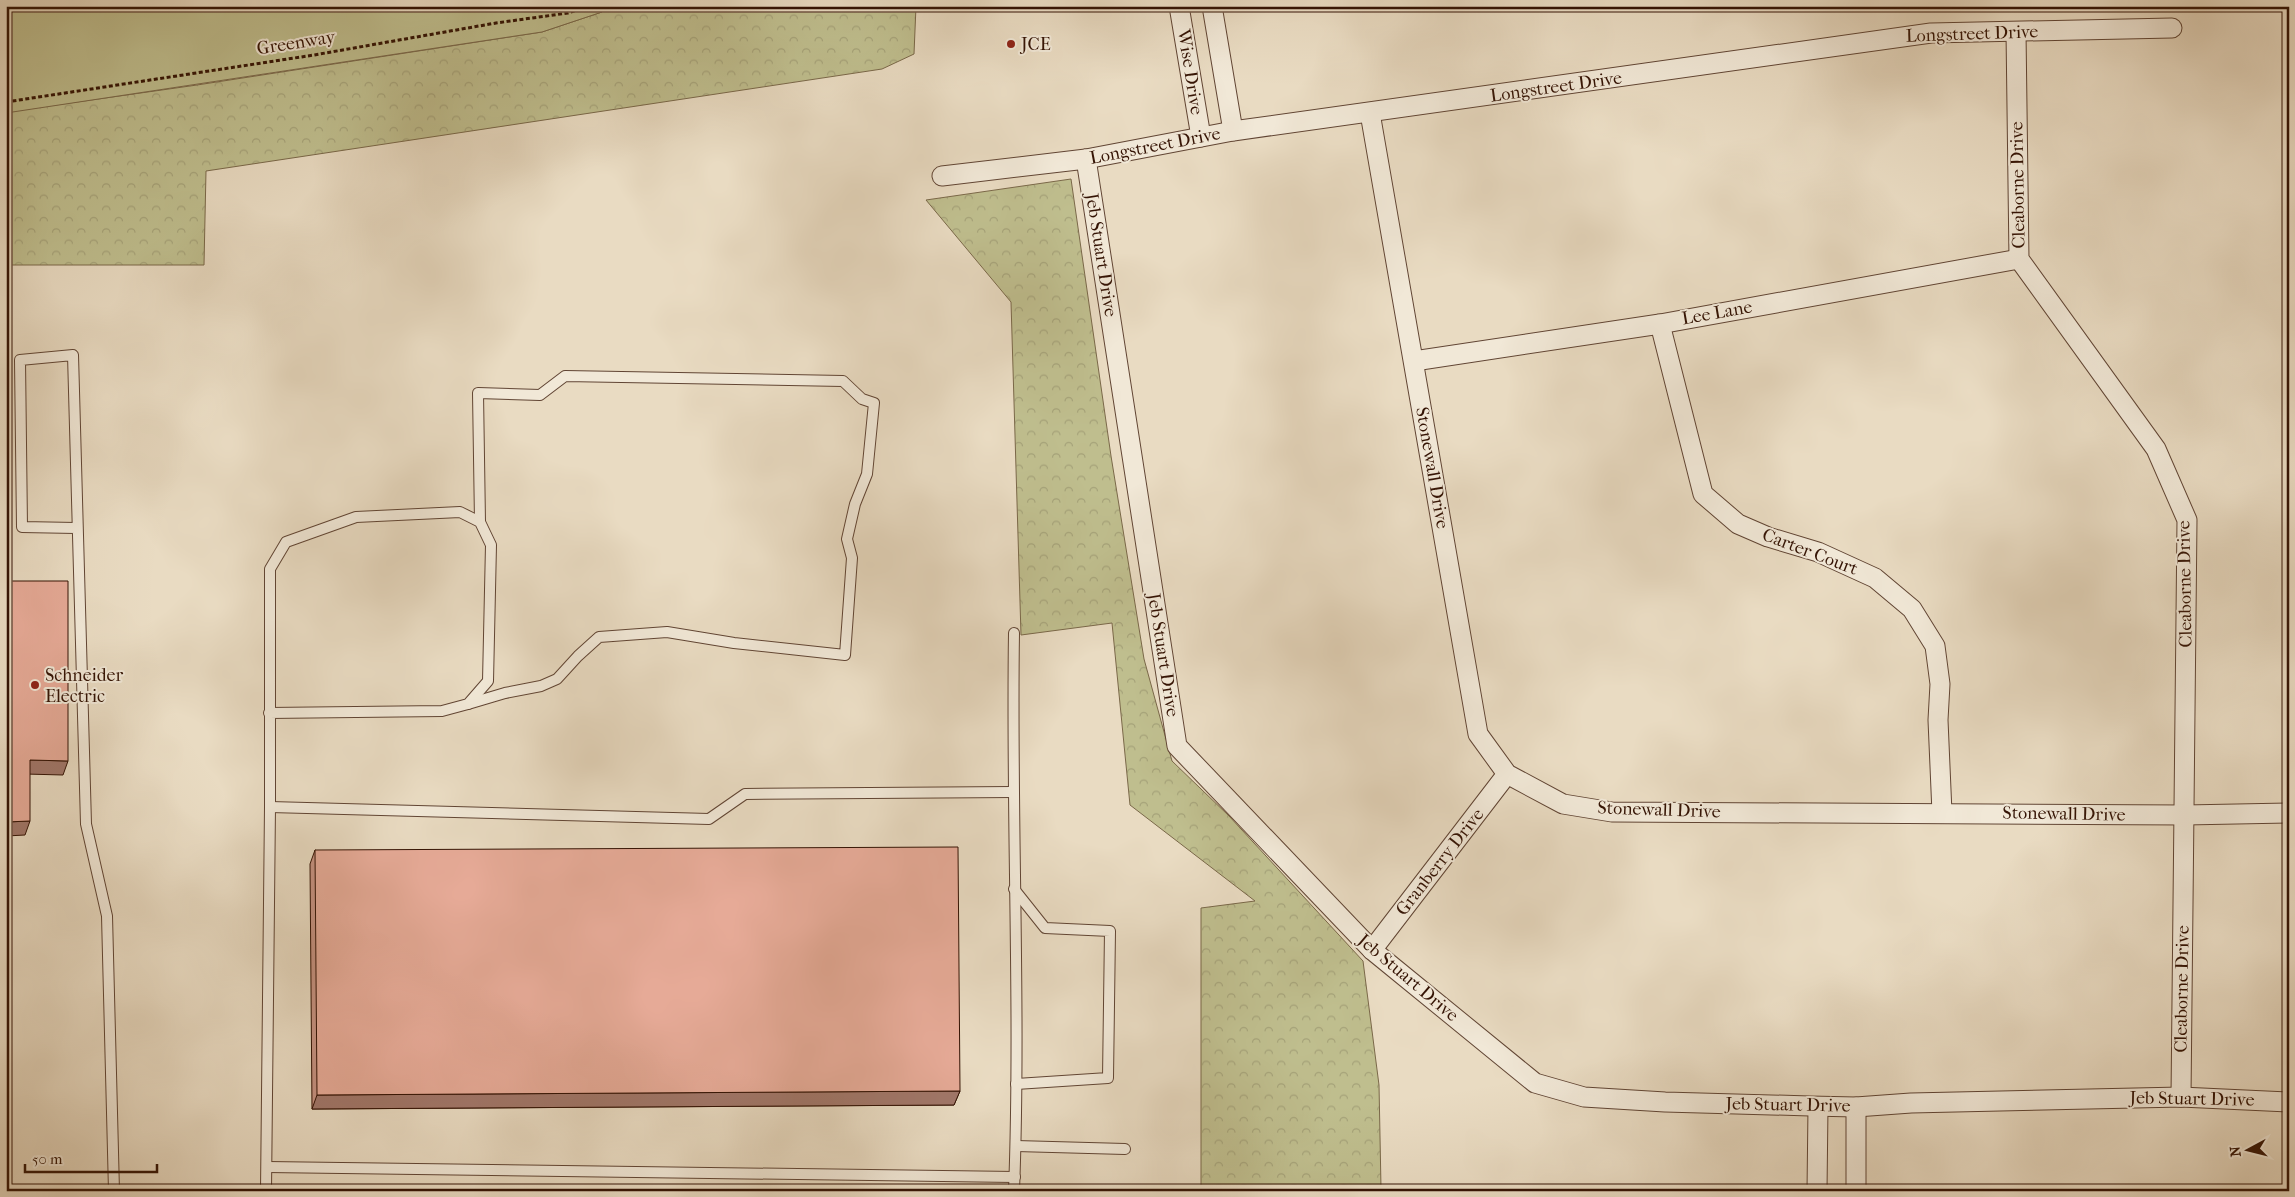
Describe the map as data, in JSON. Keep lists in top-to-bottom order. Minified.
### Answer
{"streets":{"street":["Longstreet Drive","Wise Drive","Cleaborne Drive","Jeb Stuart Drive","Lee Lane","Stonewall Drive","Carter Court","Granberry Drive"],"path":["Greenway"]},"crossings":[["Longstreet Drive","Wise Drive"],["Longstreet Drive","Cleaborne Drive"],["Longstreet Drive","Jeb Stuart Drive"],["Longstreet Drive","Stonewall Drive"],["Cleaborne Drive","Jeb Stuart Drive"],["Cleaborne Drive","Lee Lane"],["Cleaborne Drive","Stonewall Drive"],["Jeb Stuart Drive","Granberry Drive"],["Lee Lane","Stonewall Drive"],["Lee Lane","Carter Court"],["Stonewall Drive","Carter Court"],["Stonewall Drive","Granberry Drive"]],"places":["JCE","Schneider Electric"],"scale_bar":"50 m","north":"left"}
